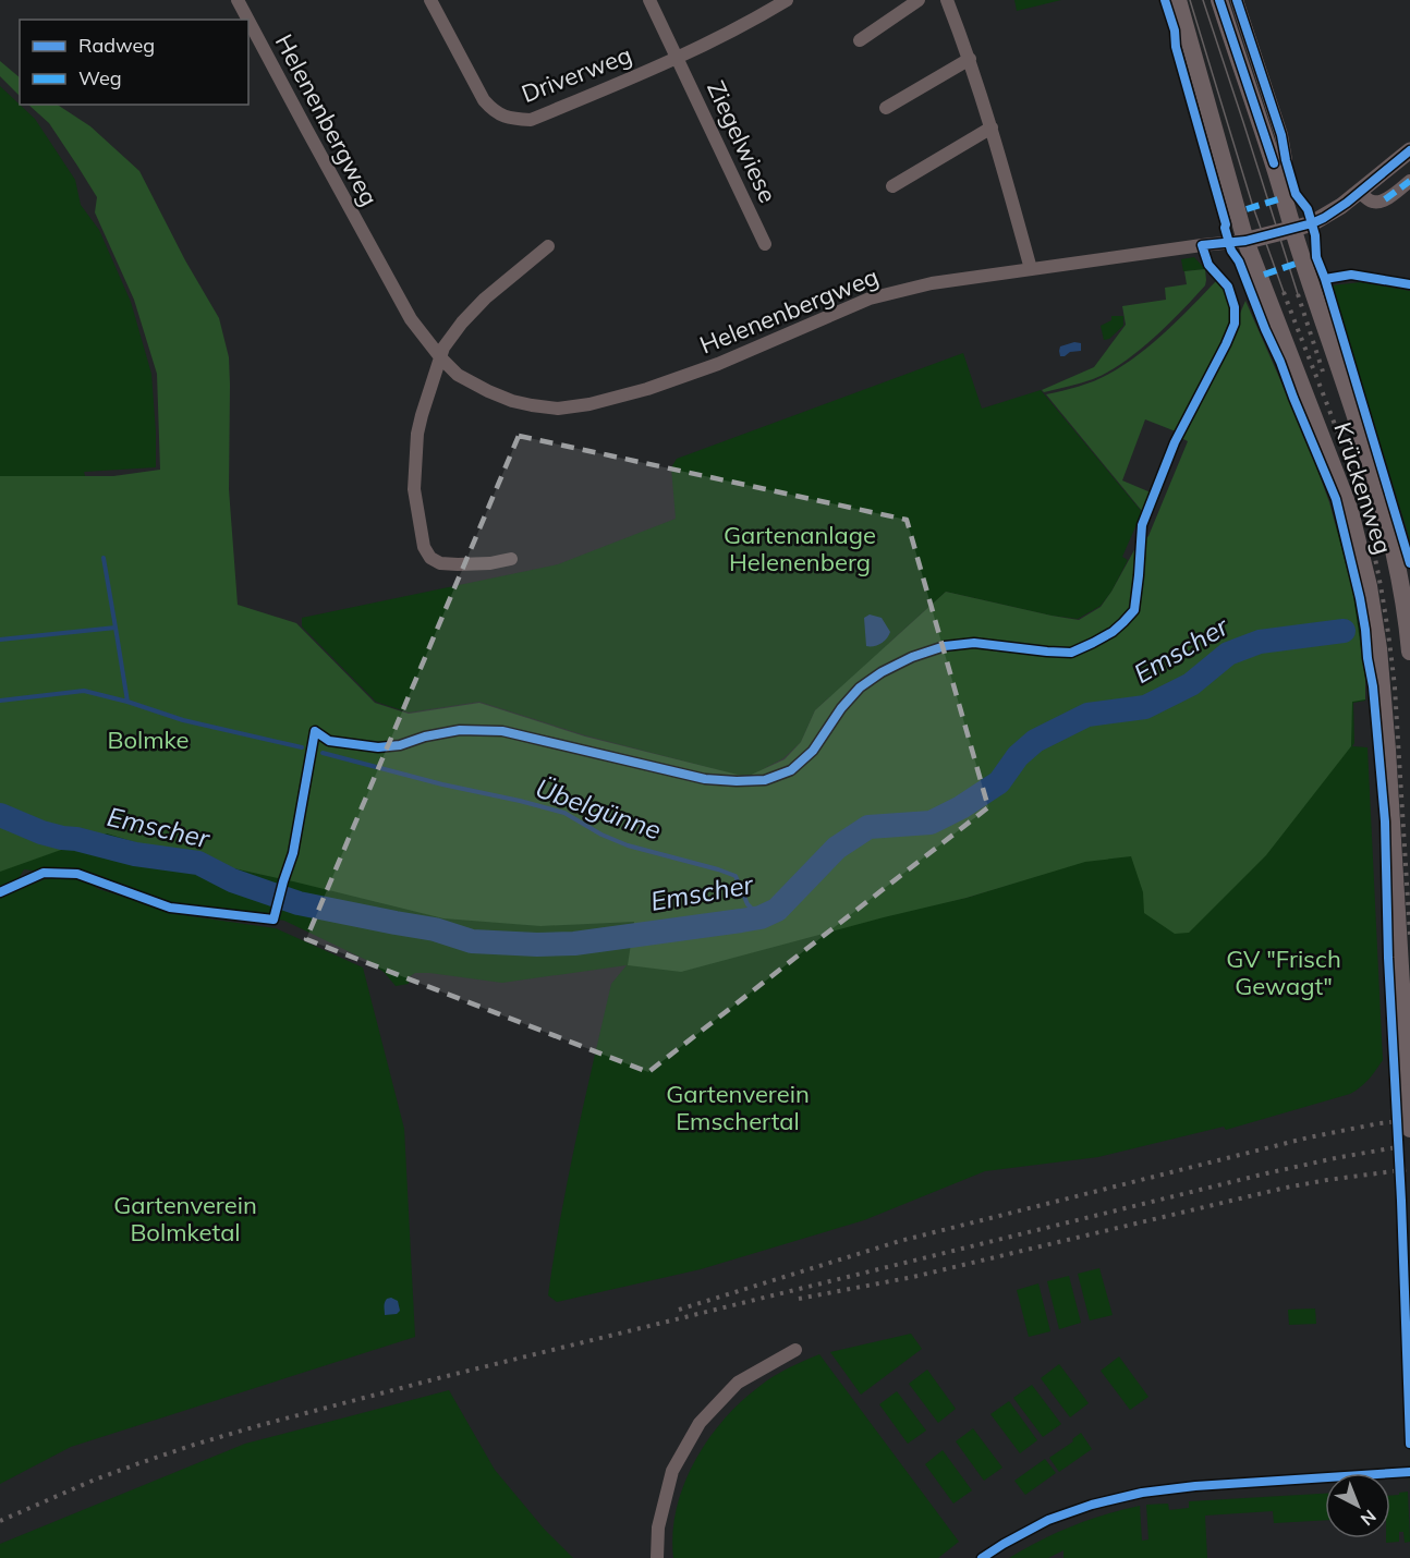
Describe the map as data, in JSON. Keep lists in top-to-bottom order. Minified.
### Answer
{"streets":{"main road":["Krückenweg"],"street":["Driverweg","Helenenbergweg","Ziegelwiese"]},"crossings":[["Driverweg","Ziegelwiese"],["Helenenbergweg","Krückenweg"]],"water":["Emscher","Übelgünne"],"parks":["Gartenanlage Helenenberg","Bolmke","GV \"Frisch Gewagt\"","Gartenverein Emschertal","Gartenverein Bolmketal"],"legend":["Radweg","Weg"],"north":"bottom right"}
